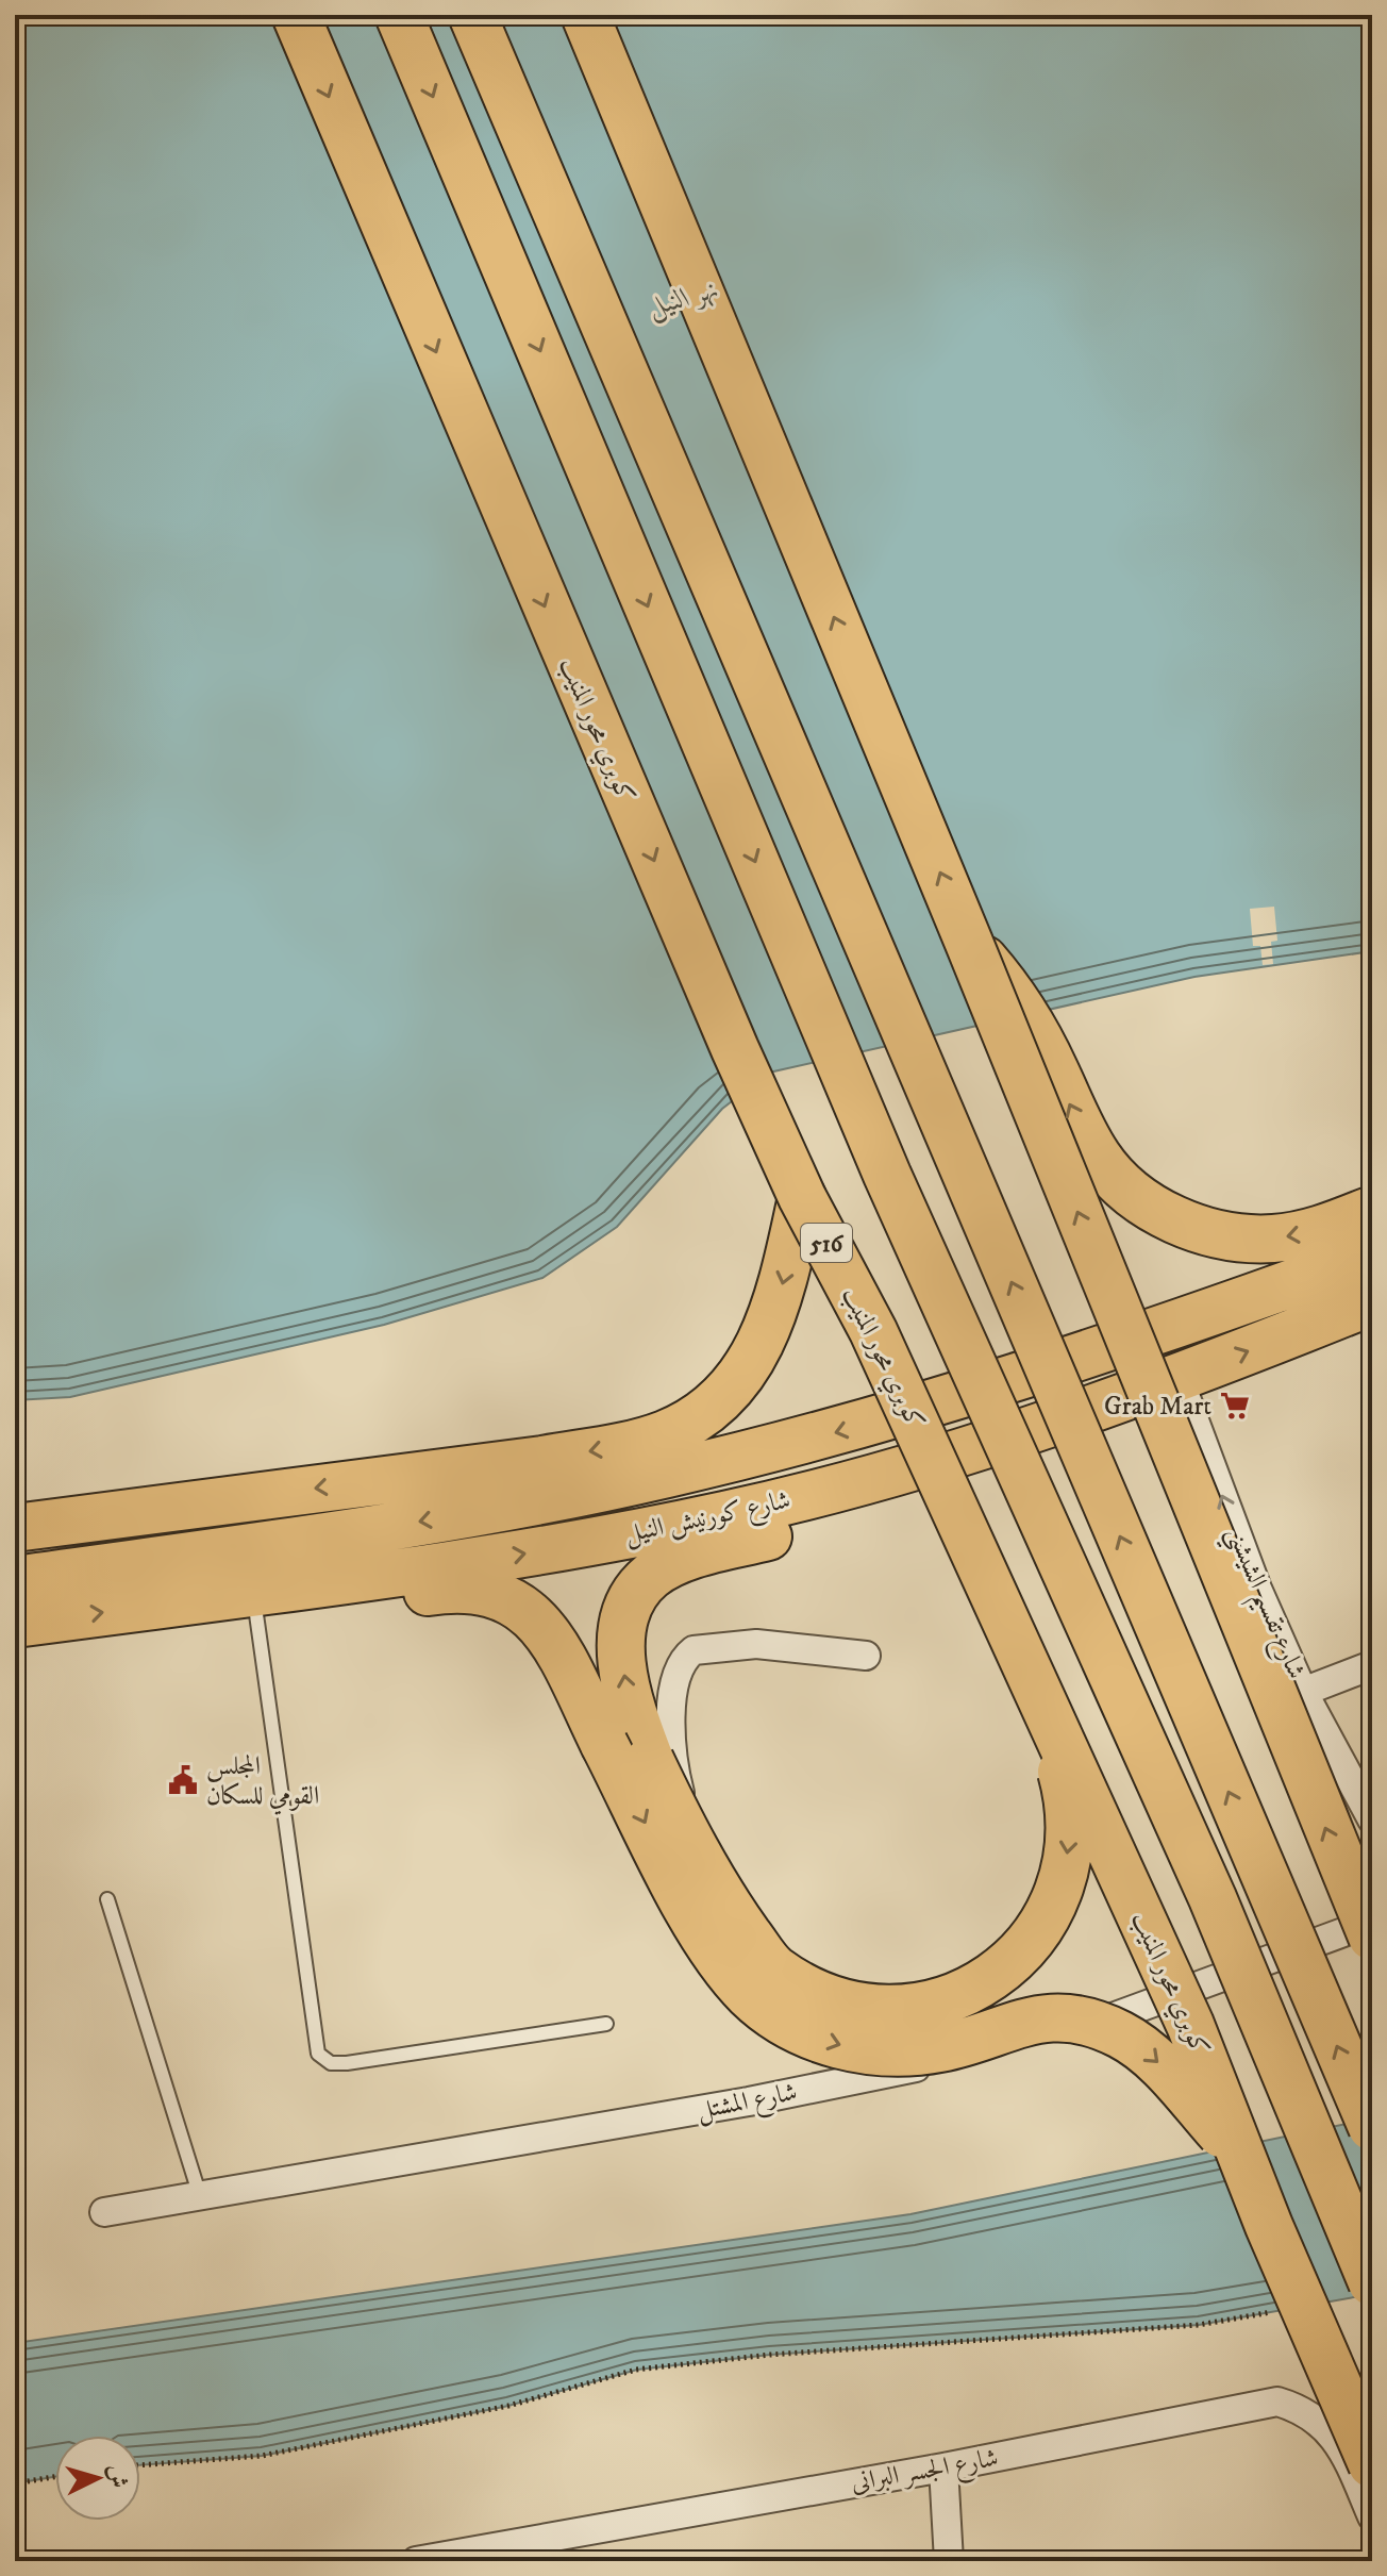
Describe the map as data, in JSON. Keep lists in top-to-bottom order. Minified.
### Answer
{"streets":{"highway":["كوبري محور المنيب","516","شارع كورنيش النيل"],"street":["شارع تقسيم الشيشني","شارع المشتل","شارع الجسر البرانى"]},"crossings":[["شارع كورنيش النيل","شارع تقسيم الشيشني"]],"one_way":["شارع تقسيم الشيشني"],"water":["نهر النيل"],"places":{"supermarket":["Grab Mart"],"public building":["المجلس القومي للسكان"]},"north":"right"}
